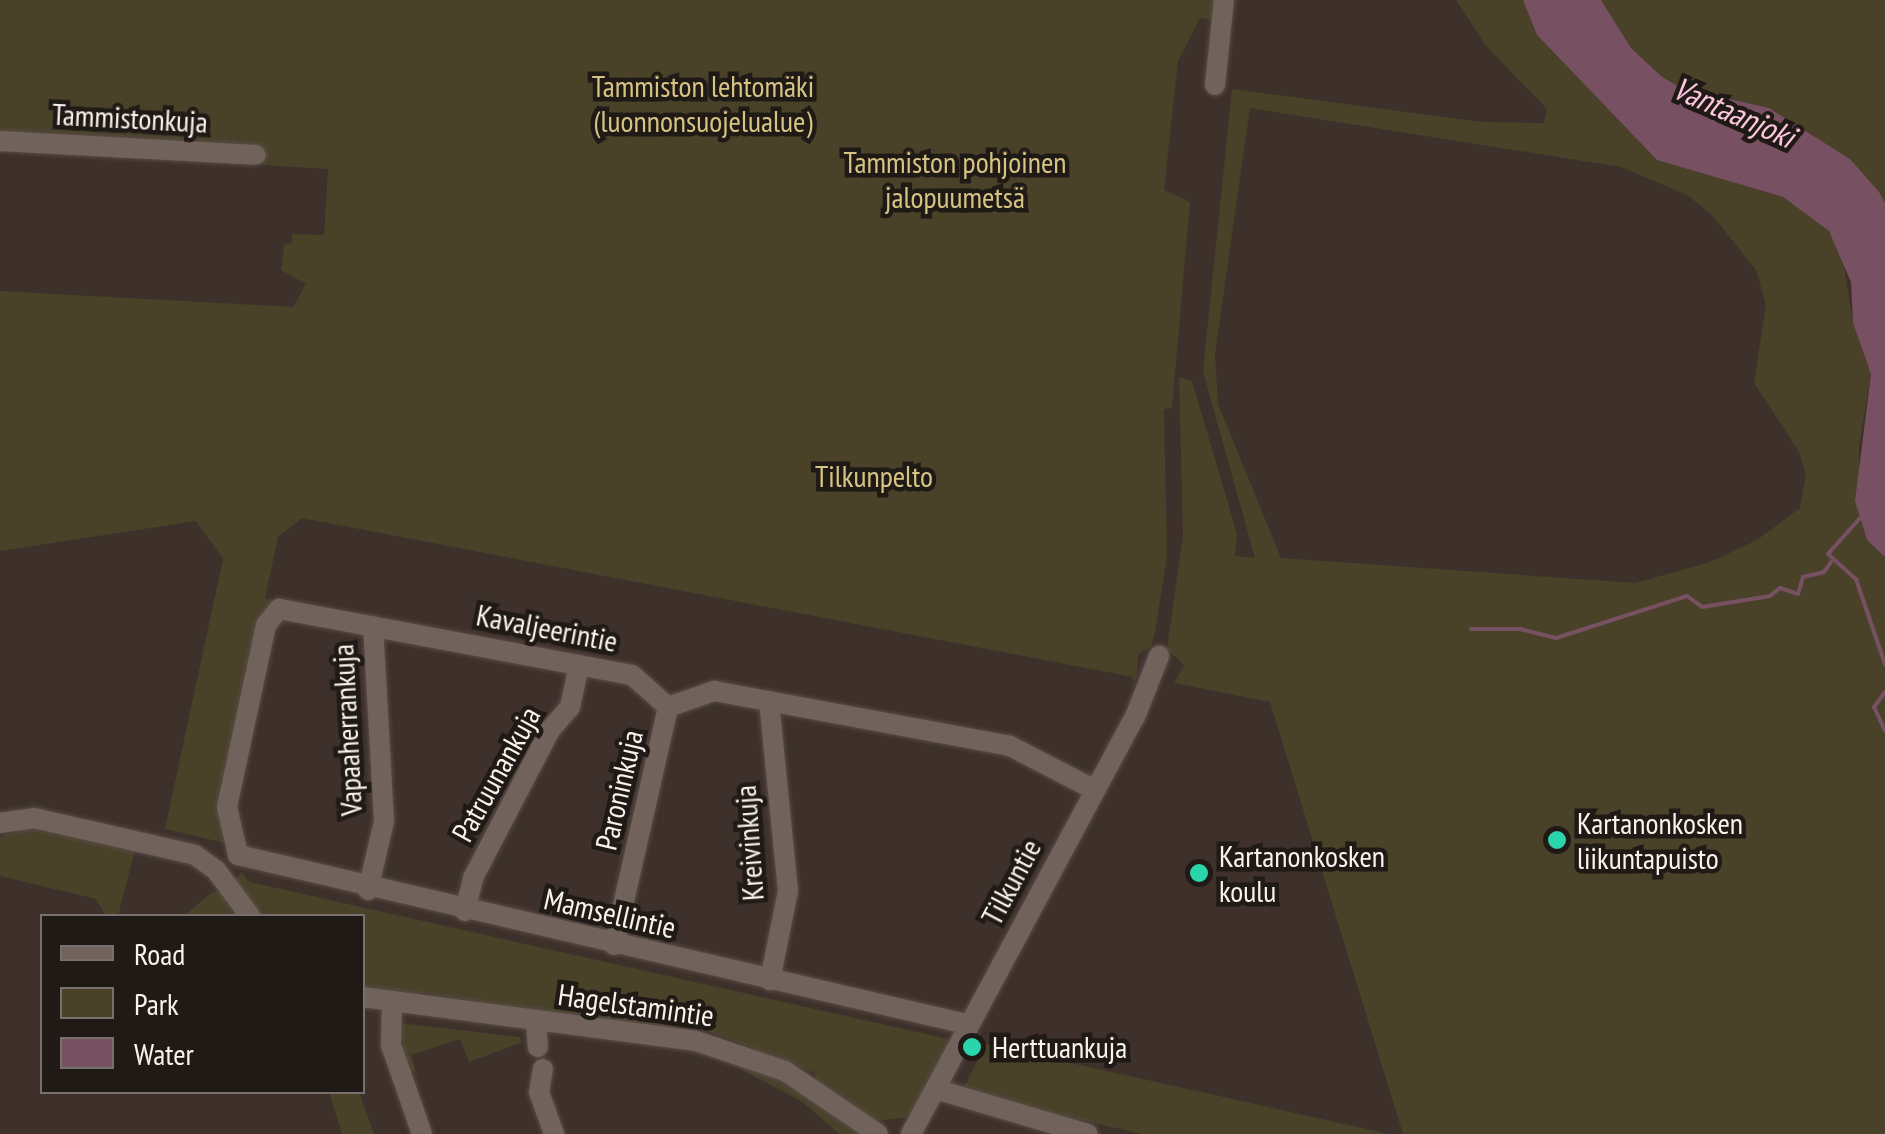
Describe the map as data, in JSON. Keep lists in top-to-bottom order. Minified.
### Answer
{"streets":{"street":["Tammistonkuja","Kavaljeerintie","Vapaaherrankuja","Patruunankuja","Paroninkuja","Kreivinkuja","Tilkuntie","Mamsellintie","Hagelstamintie"]},"crossings":[["Kavaljeerintie","Vapaaherrankuja"],["Kavaljeerintie","Patruunankuja"],["Kavaljeerintie","Paroninkuja"],["Kavaljeerintie","Mamsellintie"],["Vapaaherrankuja","Mamsellintie"],["Patruunankuja","Mamsellintie"],["Paroninkuja","Mamsellintie"],["Kreivinkuja","Mamsellintie"],["Tilkuntie","Mamsellintie"]],"water":["Vantaanjoki"],"parks":["Tammiston lehtomäki (luonnonsuojelualue)","Tammiston pohjoinen jalopuumetsä","Tilkunpelto"],"places":["Kartanonkosken liikuntapuisto","Kartanonkosken koulu","Herttuankuja"],"legend":["Road","Park","Water"]}
